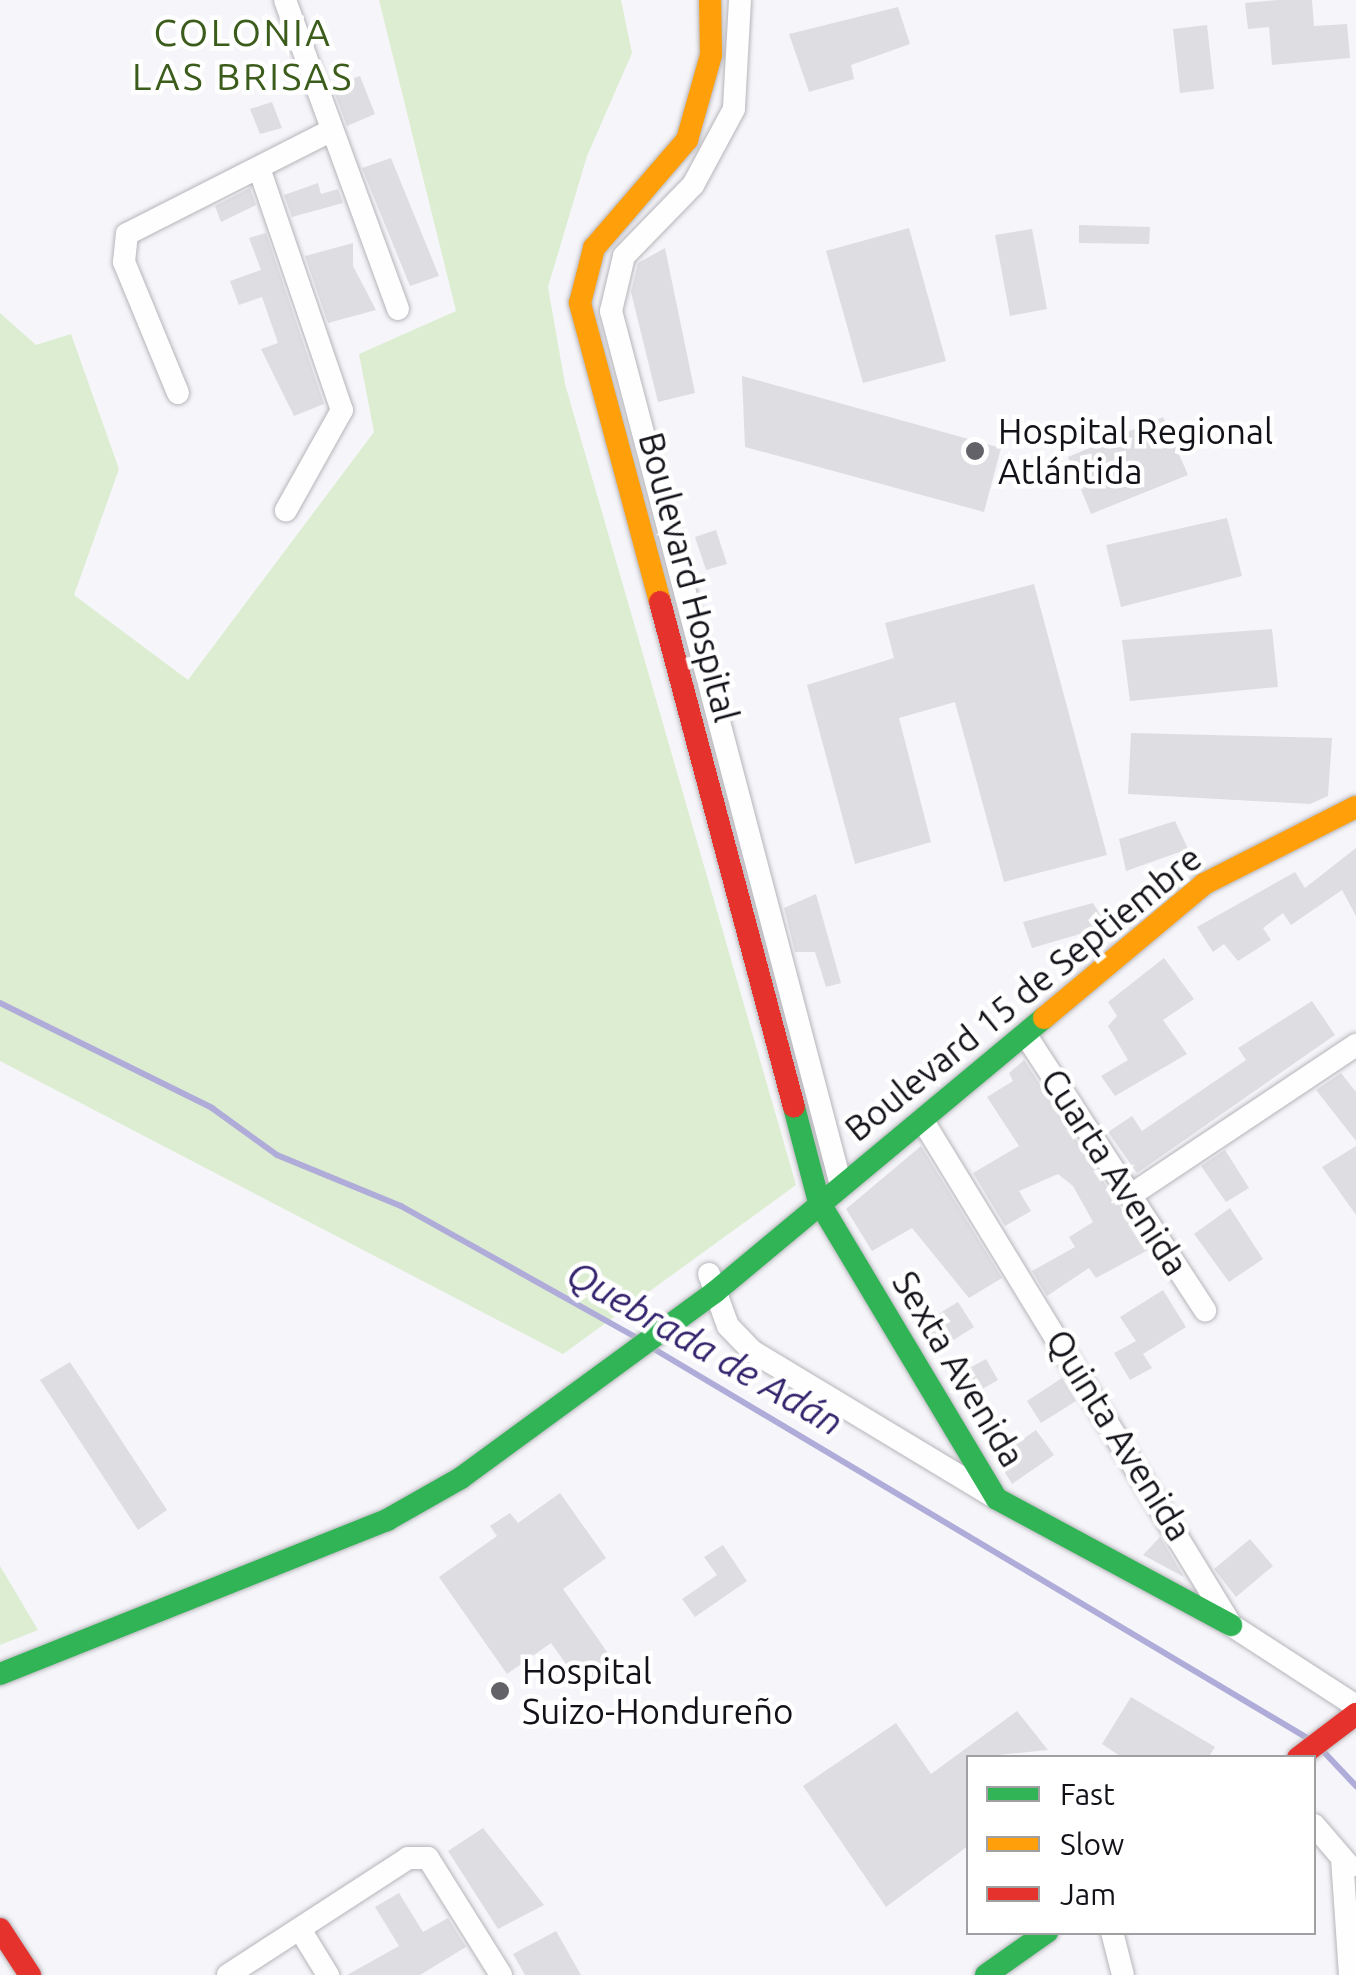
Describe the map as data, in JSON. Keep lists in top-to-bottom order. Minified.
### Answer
{"streets":{"street":["Boulevard Hospital","Boulevard 15 de Septiembre","Cuarta Avenida","Sexta Avenida","Quinta Avenida"]},"crossings":[["Boulevard Hospital","Boulevard 15 de Septiembre"],["Boulevard Hospital","Sexta Avenida"],["Boulevard 15 de Septiembre","Cuarta Avenida"],["Boulevard 15 de Septiembre","Sexta Avenida"],["Boulevard 15 de Septiembre","Quinta Avenida"],["Sexta Avenida","Quinta Avenida"]],"districts":["COLONIA LAS BRISAS"],"water":["Quebrada de Adán"],"places":["Hospital Regional Atlántida","Hospital Suizo-Hondureño"],"legend":["Fast","Slow","Jam"]}
